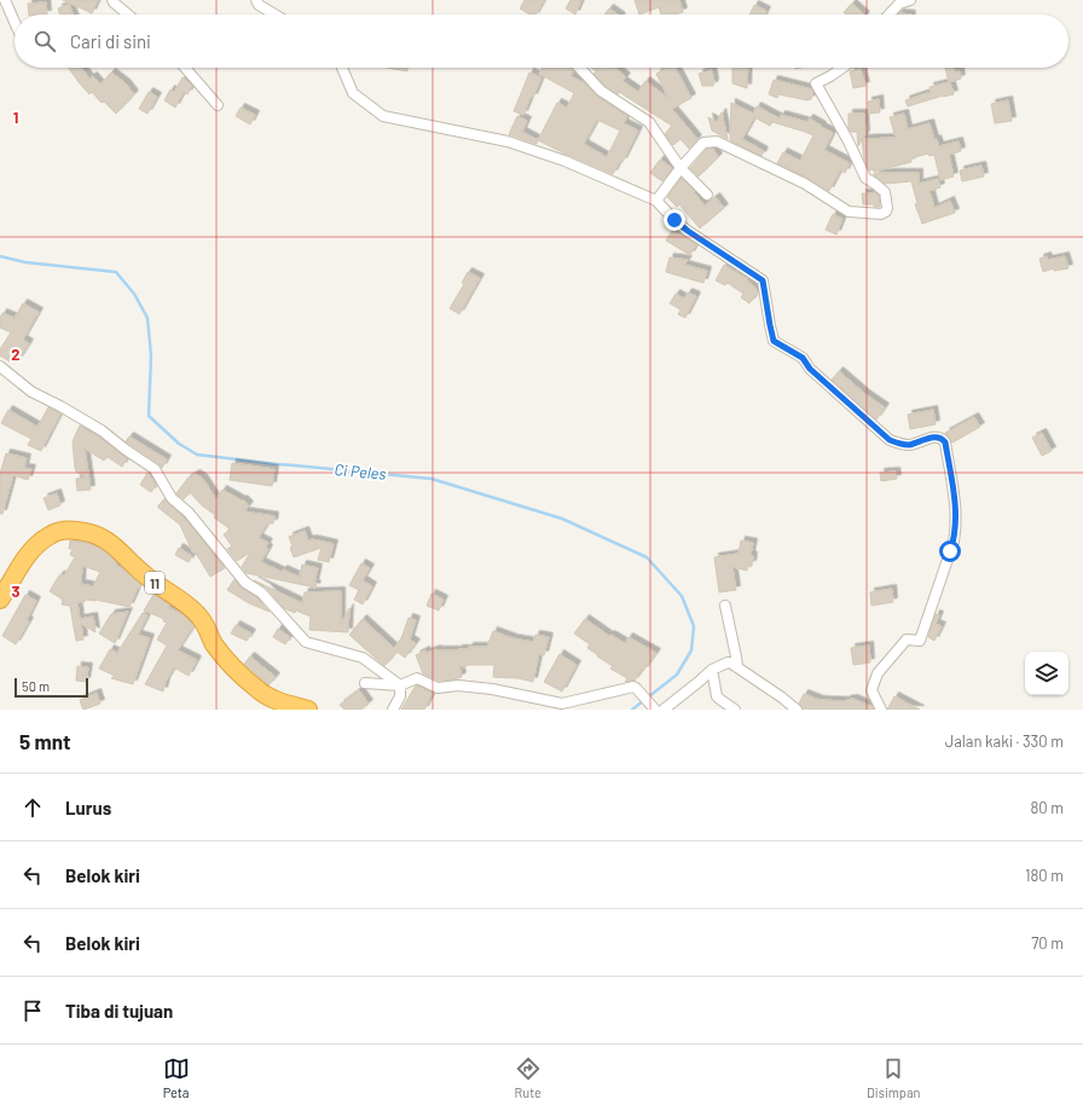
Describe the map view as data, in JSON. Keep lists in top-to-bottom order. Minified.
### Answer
{"streets":{"highway":["11"]},"water":["Ci Peles"],"scale_bar":"50 m","page":{"search":"Cari di sini","scale":"50 m","heading":["5 mnt","Jalan kaki · 330 m"],"list":[["Lurus","80 m"],["Belok kiri","180 m"],["Belok kiri","70 m"],"Tiba di tujuan"],"nav":["Peta","Rute","Disimpan"]},"grid":{"rows":["1","2","3"]}}
